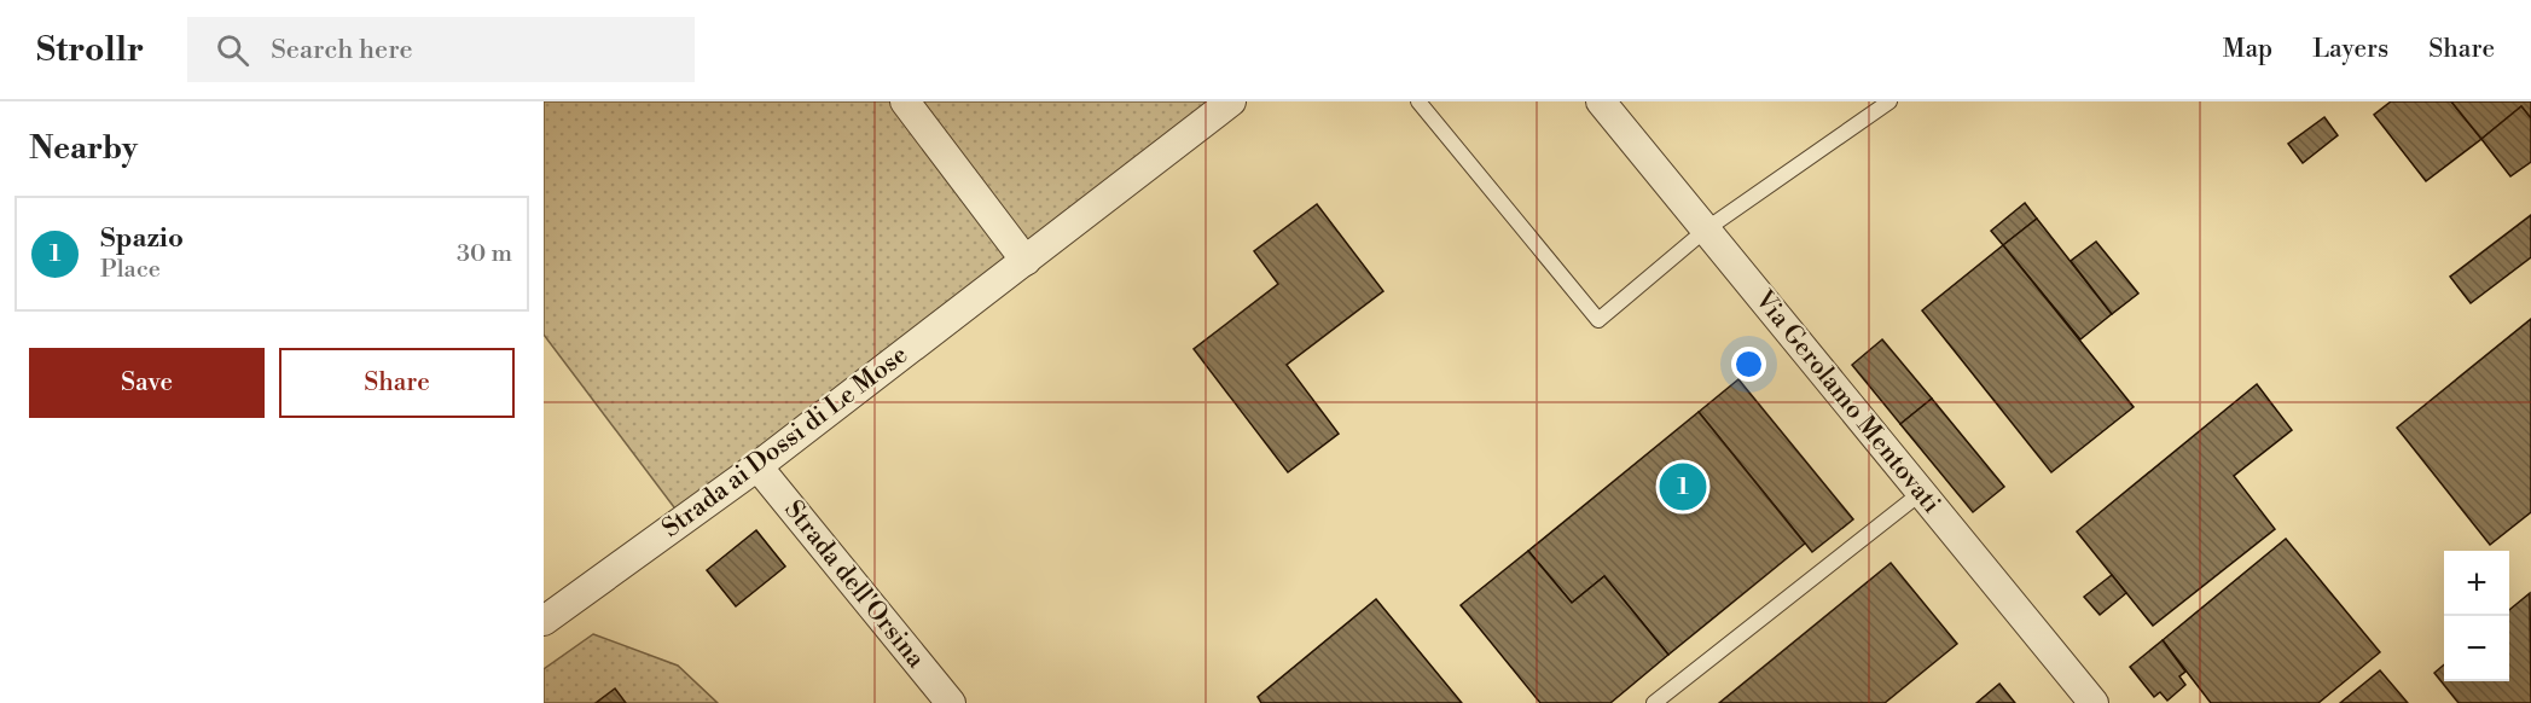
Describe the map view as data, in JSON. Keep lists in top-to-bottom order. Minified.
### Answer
{"streets":{"street":["Via Gerolamo Mentovati","Strada ai Dossi di Le Mose","Strada dell'Orsina"]},"crossings":[["Strada ai Dossi di Le Mose","Strada dell'Orsina"]],"page":{"header":"Strollr","search":"Search here","nav":["Map","Layers","Share"],"heading":"Nearby","list":[{"mark":"1","name":"Spazio","note":"Place","value":"30 m"}],"buttons":["Save","Share"],"pins":"1","map_buttons":["+","−"]}}
